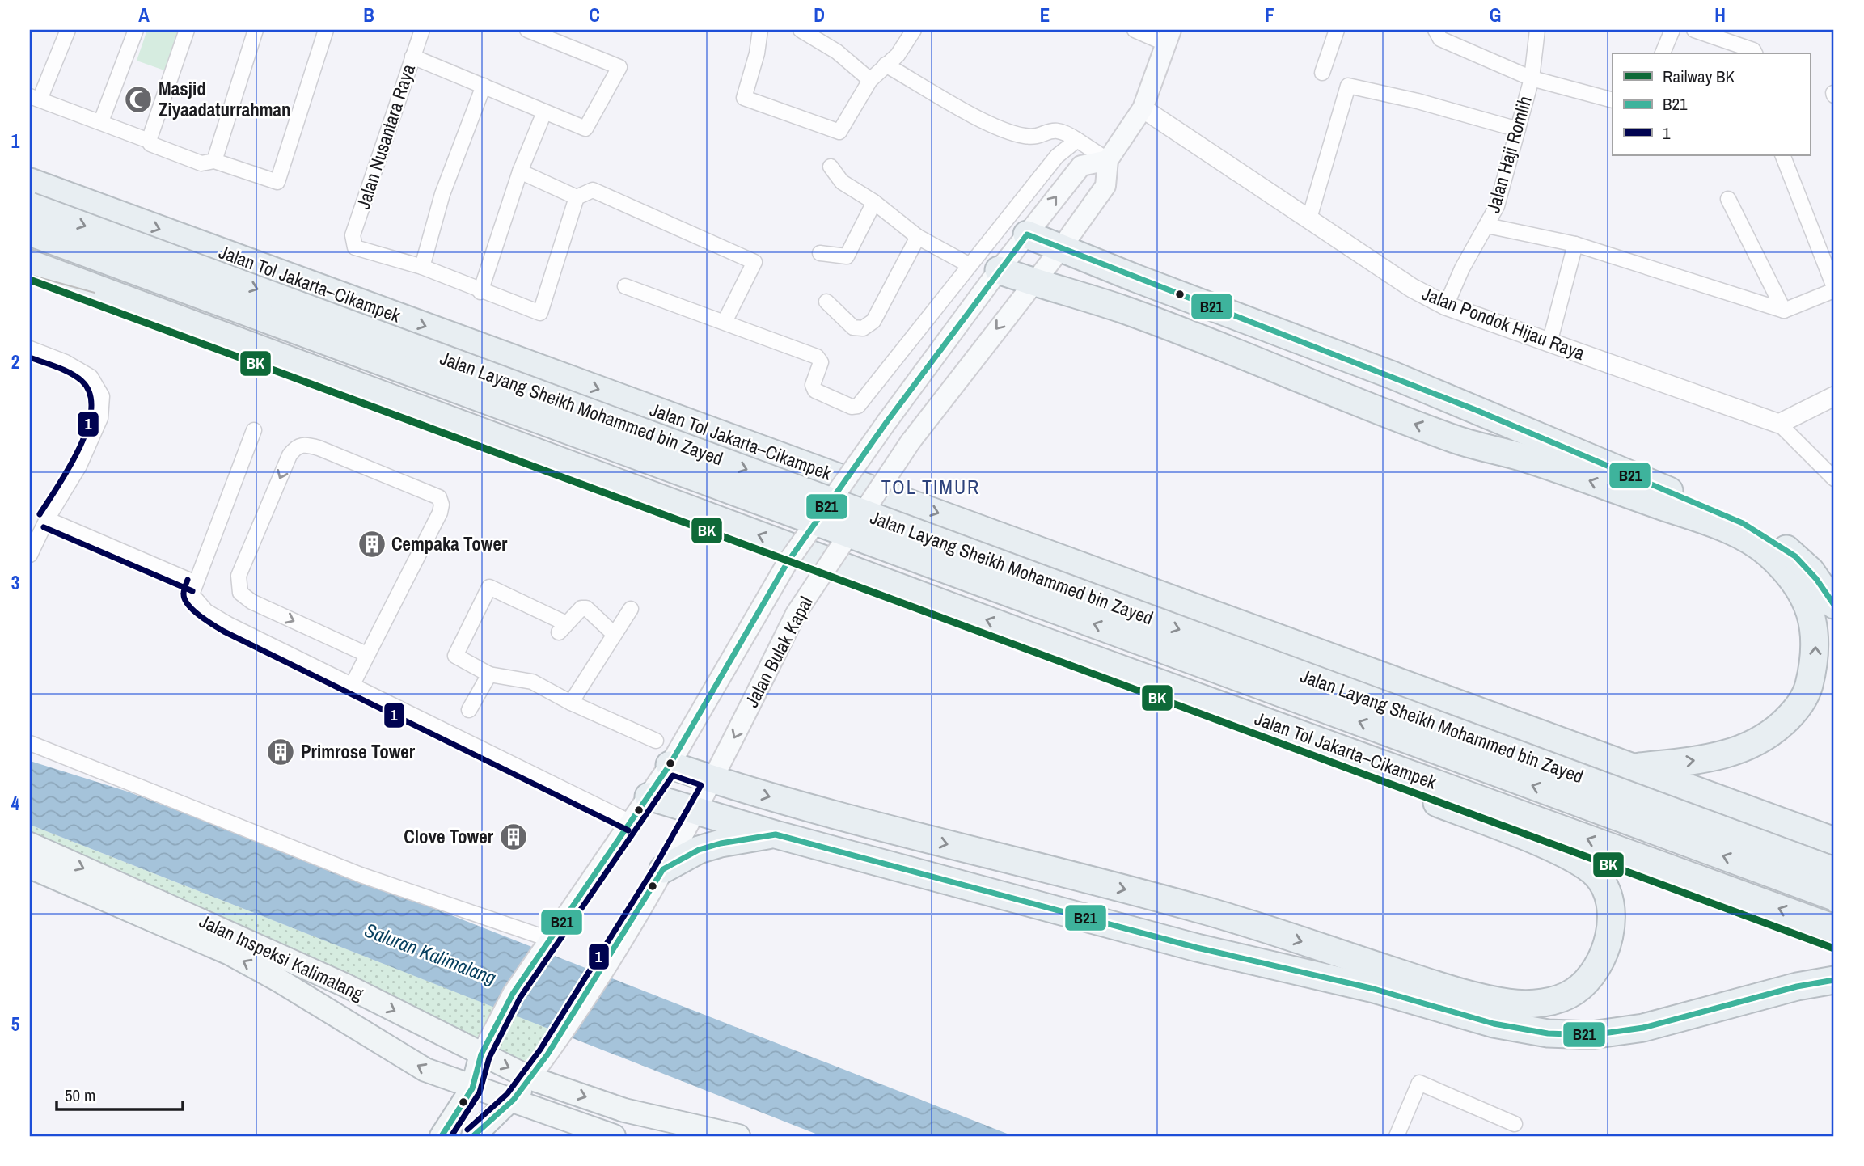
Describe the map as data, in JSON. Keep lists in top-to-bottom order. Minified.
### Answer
{"streets":{"highway":["Jalan Tol Jakarta–Cikampek","Jalan Layang Sheikh Mohammed bin Zayed"],"main road":["Jalan Bulak Kapal","Jalan Inspeksi Kalimalang"],"street":["Jalan Nusantara Raya","Jalan Haji Romlih","Jalan Pondok Hijau Raya"]},"crossings":[["Jalan Haji Romlih","Jalan Pondok Hijau Raya"],["Jalan Pondok Hijau Raya","Jalan Bulak Kapal"],["Jalan Bulak Kapal","Jalan Inspeksi Kalimalang"]],"districts":["TOL TIMUR"],"water":["Saluran Kalimalang"],"places":{"mosque":["Masjid Ziyaadaturrahman"],"building":["Cempaka Tower","Primrose Tower","Clove Tower"]},"lines":["transit line B21","rail line BK","transit line 1"],"legend":["Railway BK","B21","1"],"scale_bar":"50 m","grid":{"columns":["A","B","C","D","E","F","G","H"],"rows":["1","2","3","4","5"]}}
